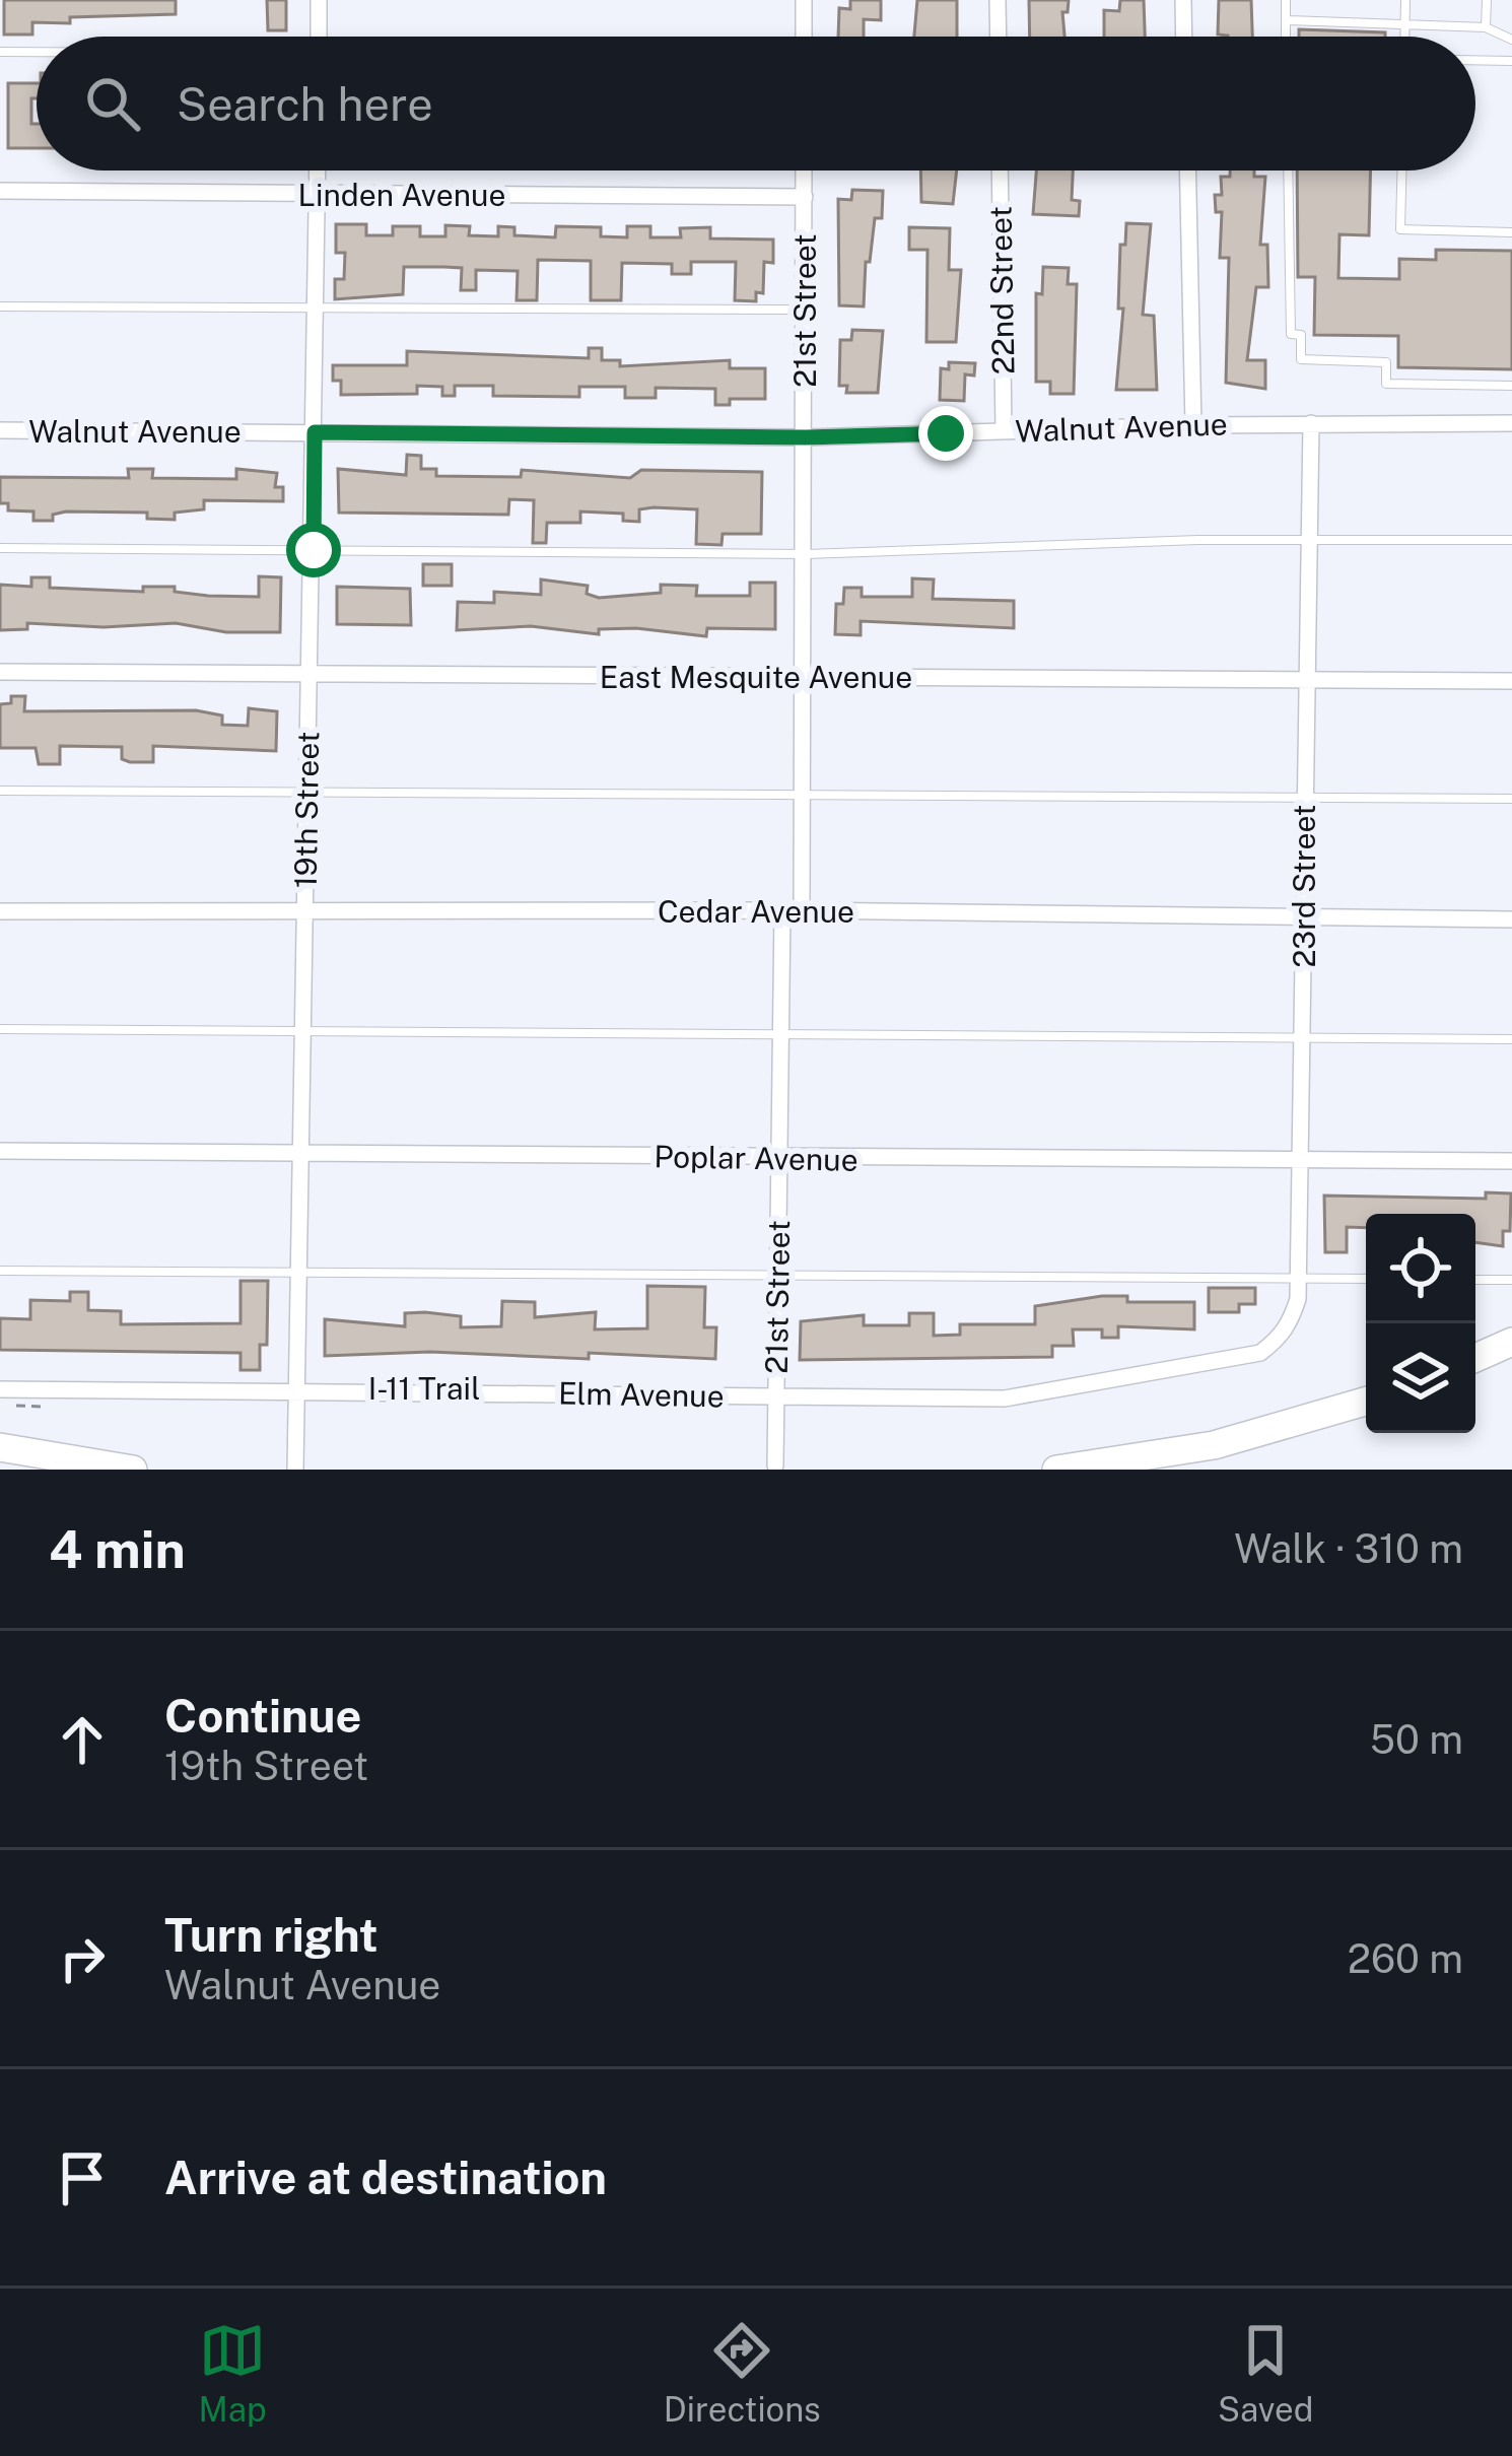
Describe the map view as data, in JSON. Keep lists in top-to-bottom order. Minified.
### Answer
{"streets":{"street":["Linden Avenue","22nd Street","21st Street","Walnut Avenue","East Mesquite Avenue","19th Street","23rd Street","Cedar Avenue","Poplar Avenue","Elm Avenue"]},"crossings":[["Linden Avenue","21st Street"],["Linden Avenue","19th Street"],["22nd Street","Walnut Avenue"],["21st Street","Walnut Avenue"],["21st Street","East Mesquite Avenue"],["21st Street","Cedar Avenue"],["21st Street","Poplar Avenue"],["21st Street","Elm Avenue"],["Walnut Avenue","19th Street"],["Walnut Avenue","23rd Street"],["East Mesquite Avenue","19th Street"],["East Mesquite Avenue","23rd Street"],["19th Street","Cedar Avenue"],["19th Street","Poplar Avenue"],["19th Street","Elm Avenue"],["23rd Street","Cedar Avenue"],["23rd Street","Poplar Avenue"],["23rd Street","Elm Avenue"]],"page":{"search":"Search here","heading":["4 min","Walk · 310 m"],"list":[["Continue","19th Street","50 m"],["Turn right","Walnut Avenue","260 m"],"Arrive at destination"],"nav":["Map","Directions","Saved"]}}
